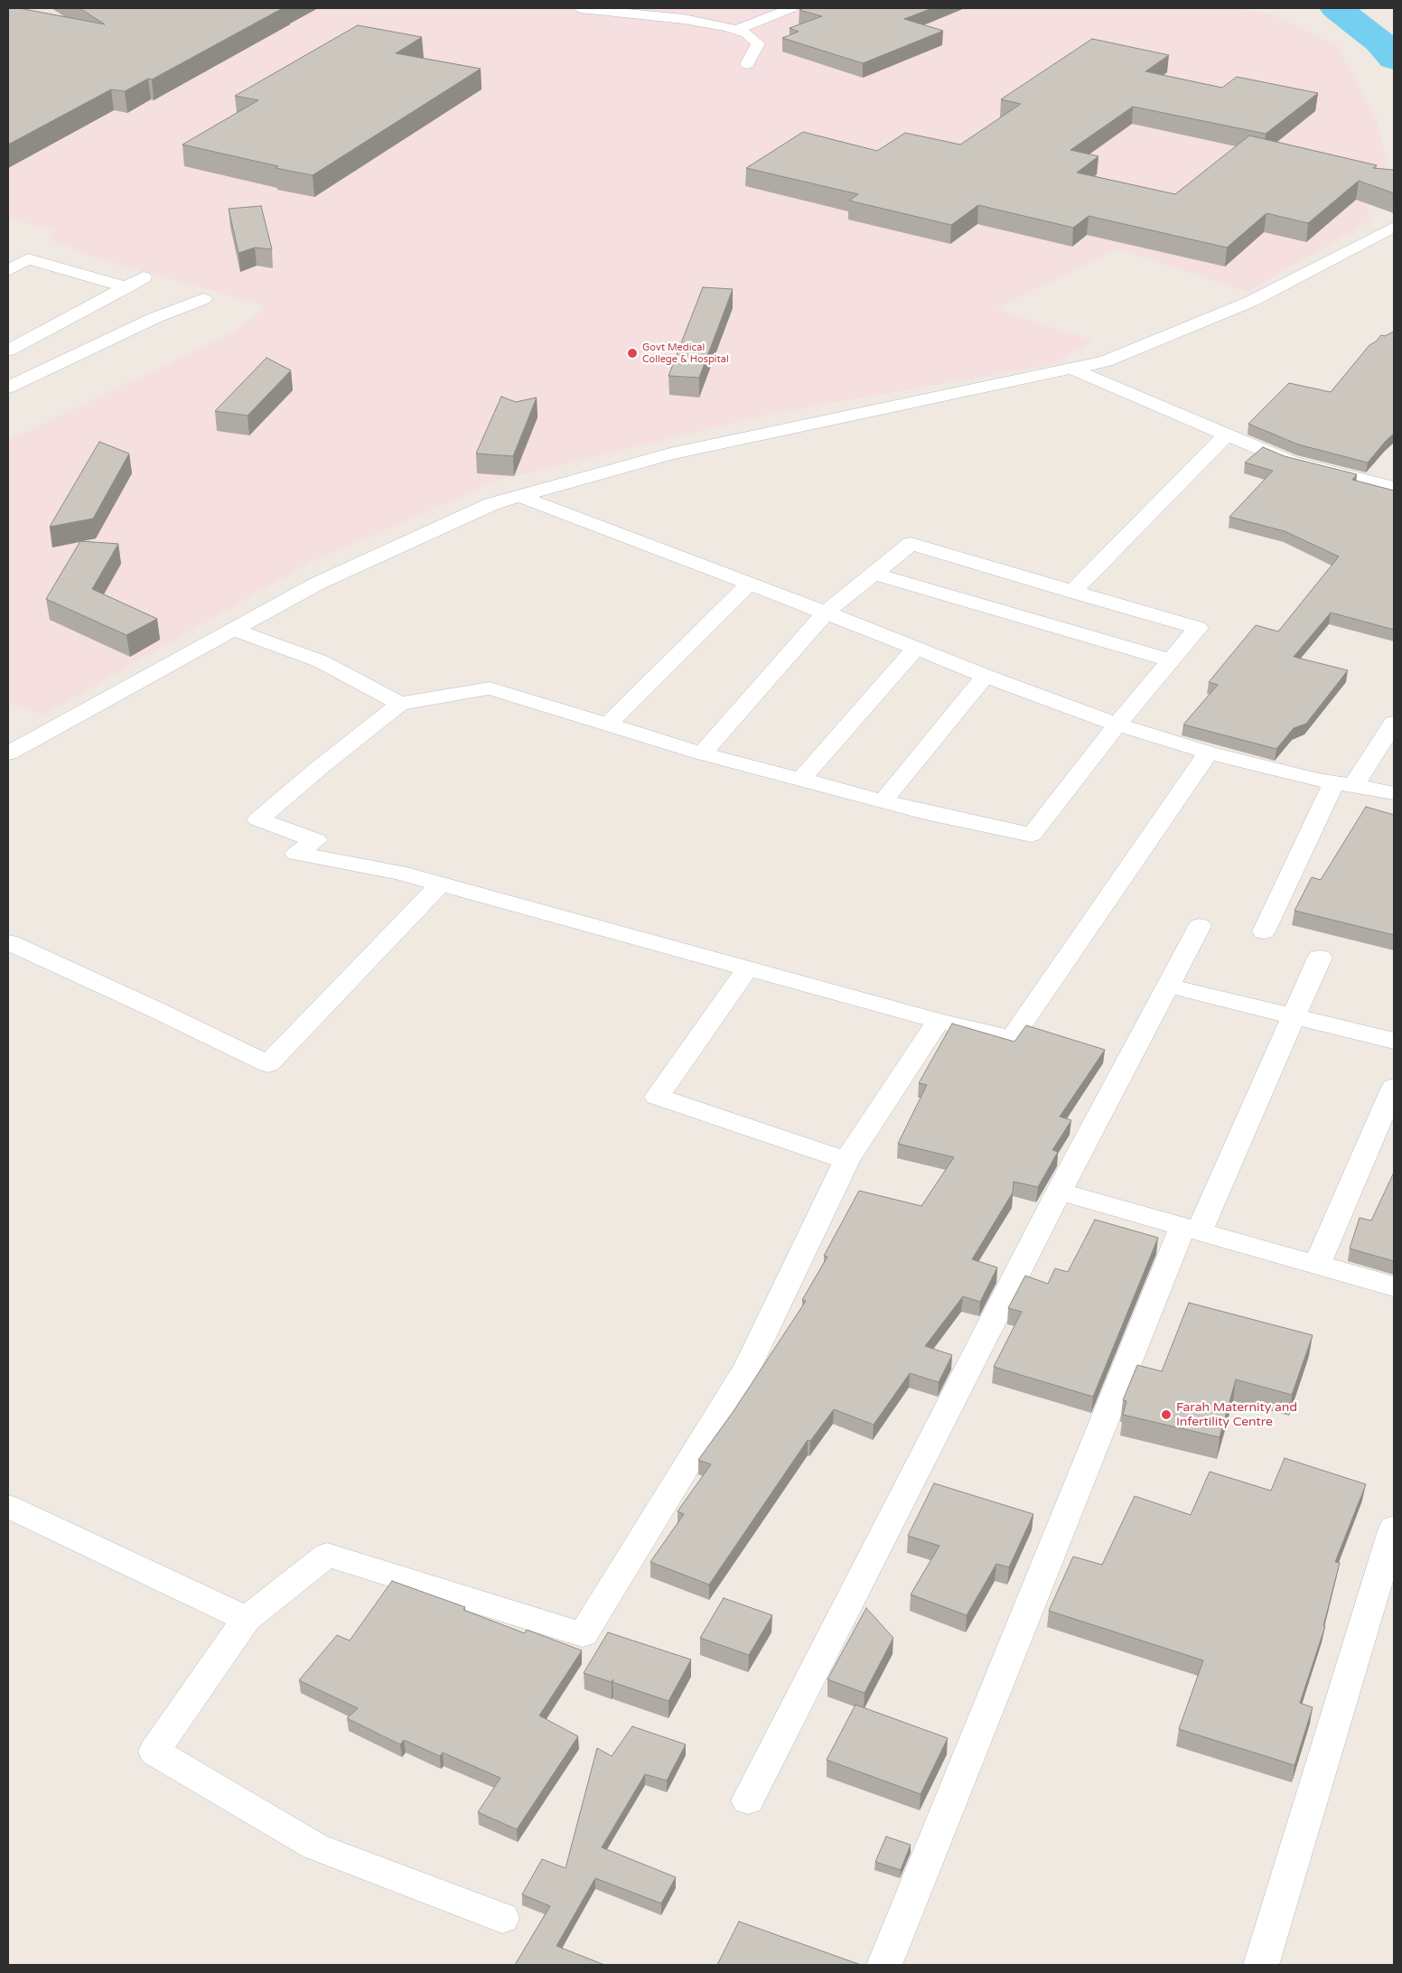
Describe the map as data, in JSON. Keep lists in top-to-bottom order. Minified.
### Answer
{"places":["Govt Medical College & Hospital","Farah Maternity and Infertility Centre"]}
